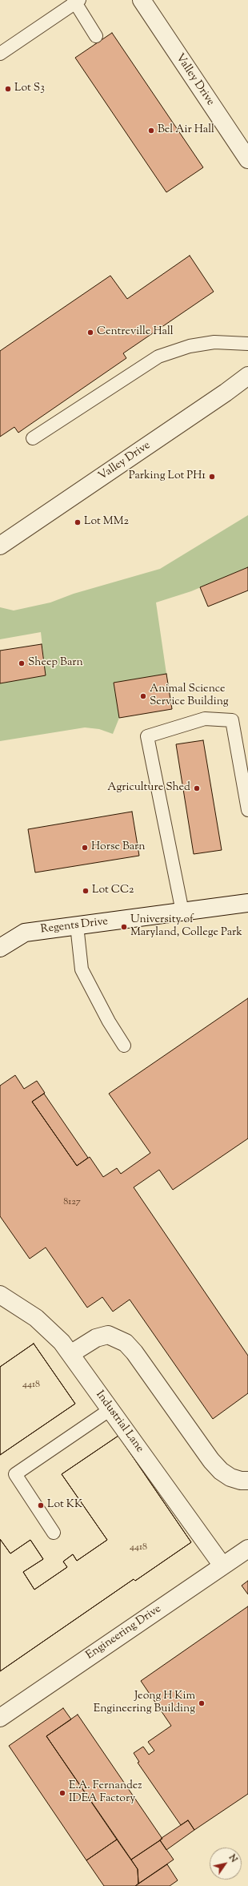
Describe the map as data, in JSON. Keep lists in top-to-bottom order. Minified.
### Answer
{"streets":{"street":["Valley Drive","Regents Drive","Industrial Lane","Engineering Drive"]},"crossings":[["Industrial Lane","Engineering Drive"]],"places":["Lot S3","Bel Air Hall","Centreville Hall","Parking Lot PH1","Lot MM2","Sheep Barn","Animal Science Service Building","Agriculture Shed","Horse Barn","Lot CC2","University of Maryland, College Park","Lot KK","Jeong H Kim Engineering Building","E.A. Fernandez IDEA Factory"],"house_numbers":["8127","4418","4418"],"north":"top right"}
